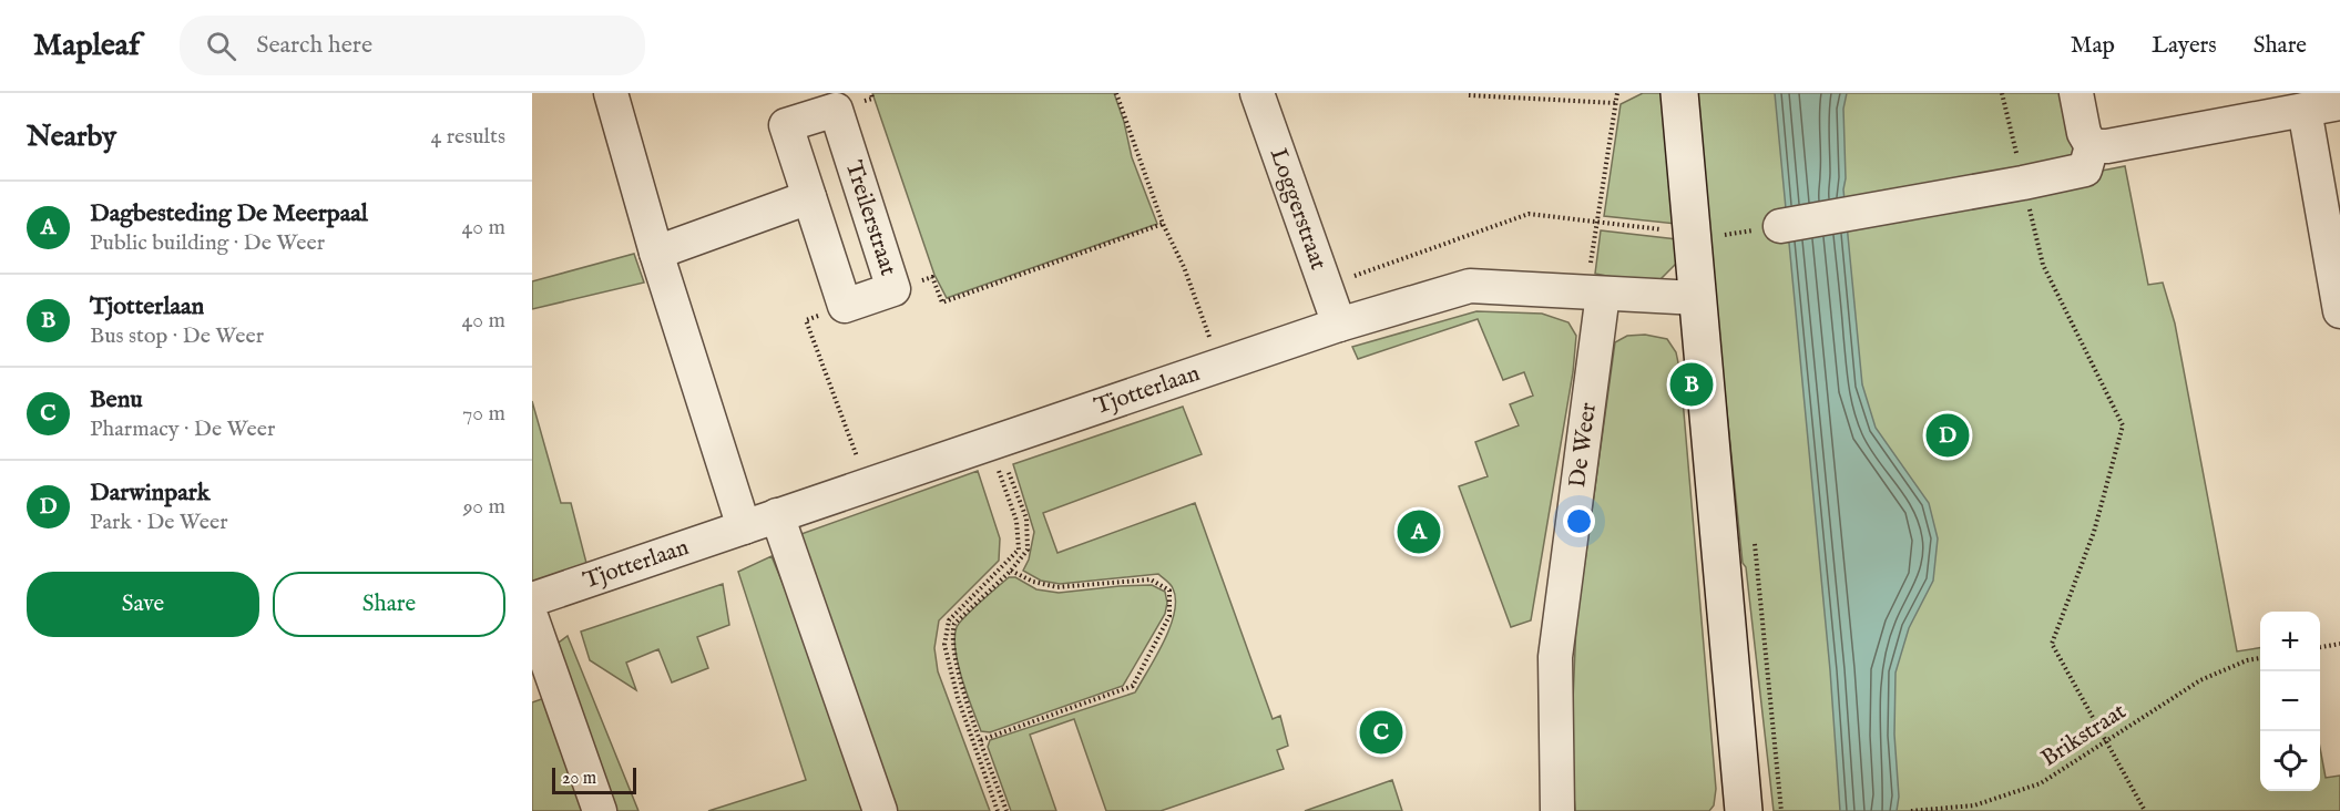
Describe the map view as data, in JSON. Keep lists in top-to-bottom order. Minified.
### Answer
{"streets":{"street":["Loggerstraat","Treilerstraat","Tjotterlaan","De Weer"],"path":["Brikstraat"]},"crossings":[["Loggerstraat","Tjotterlaan"],["Tjotterlaan","De Weer"]],"scale_bar":"20 m","page":{"header":"Mapleaf","search":"Search here","nav":["Map","Layers","Share"],"heading":["Nearby","4 results"],"list":[{"mark":"A","name":"Dagbesteding De Meerpaal","note":"Public building · De Weer","value":"40 m"},{"mark":"B","name":"Tjotterlaan","note":"Bus stop · De Weer","value":"40 m"},{"mark":"C","name":"Benu","note":"Pharmacy · De Weer","value":"70 m"},{"mark":"D","name":"Darwinpark","note":"Park · De Weer","value":"90 m"}],"pins":["B","D","A","C"],"buttons":["Save","Share"],"map_buttons":["+","−"],"scale":"20 m"}}
